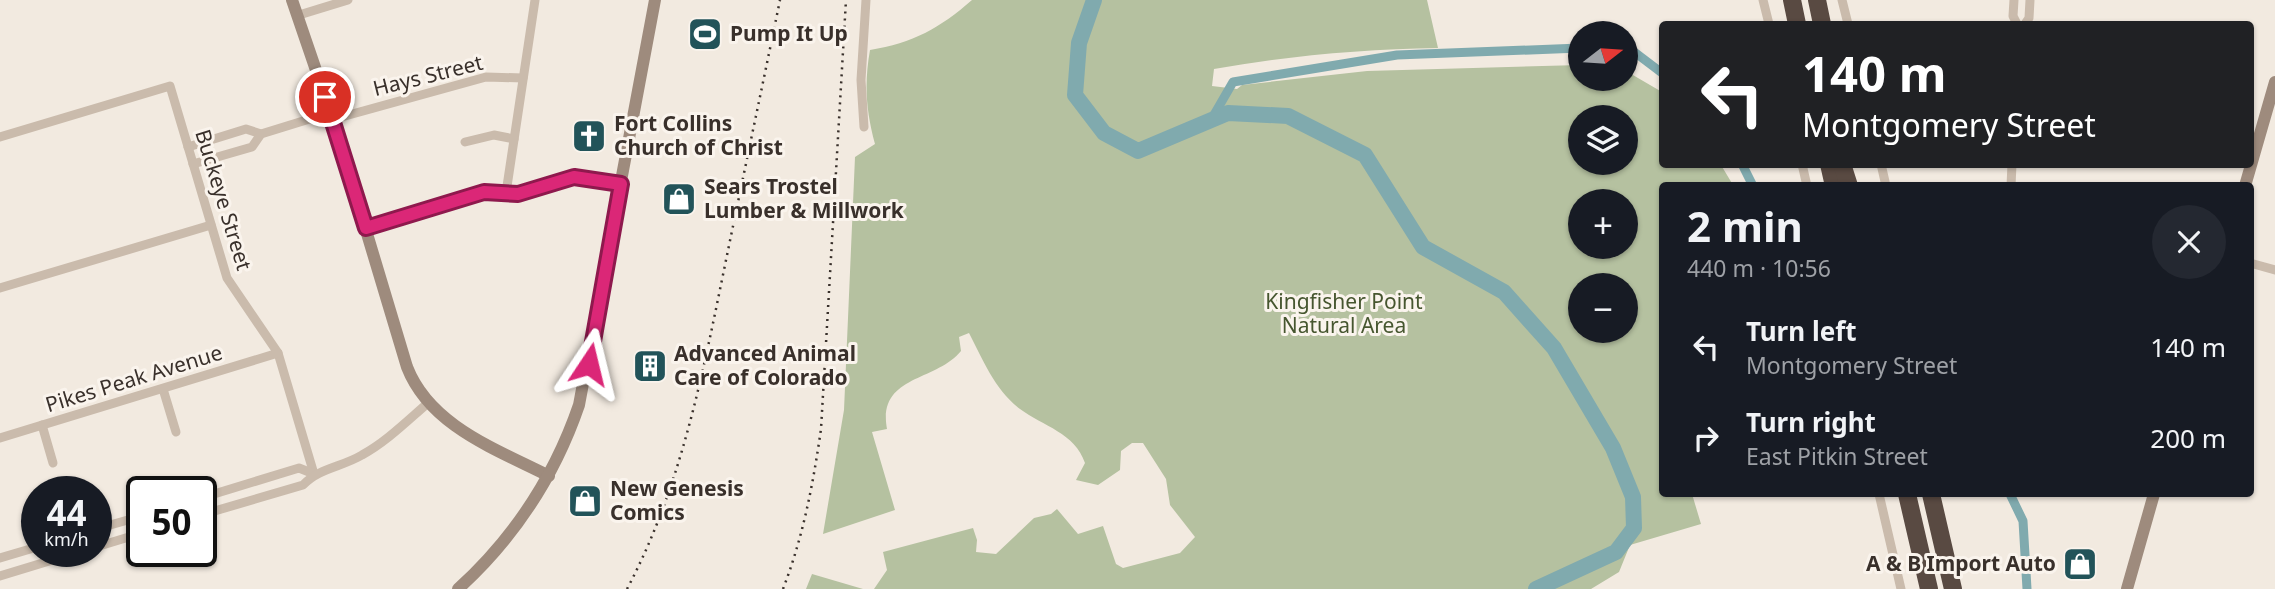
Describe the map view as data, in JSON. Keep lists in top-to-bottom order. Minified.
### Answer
{"streets":{"street":["Hays Street","Buckeye Street","Pikes Peak Avenue"]},"crossings":[["Hays Street","Buckeye Street"],["Buckeye Street","Pikes Peak Avenue"]],"parks":["Kingfisher Point Natural Area"],"places":{"sports":["Pump It Up"],"church":["Fort Collins Church of Christ"],"shop":["Sears Trostel Lumber & Millwork","New Genesis Comics","A & B Import Auto"],"building":["Advanced Animal Care of Colorado"]},"north":"right","page":{"map_buttons":["+","−"],"turn":["140 m","Montgomery Street"],"heading":["2 min","440 m · 10:56"],"list":[{"name":"Turn left","note":"Montgomery Street","value":"140 m"},{"name":"Turn right","note":"East Pitkin Street","value":"200 m"}],"speed":"44 km/h","limit":"50"}}
